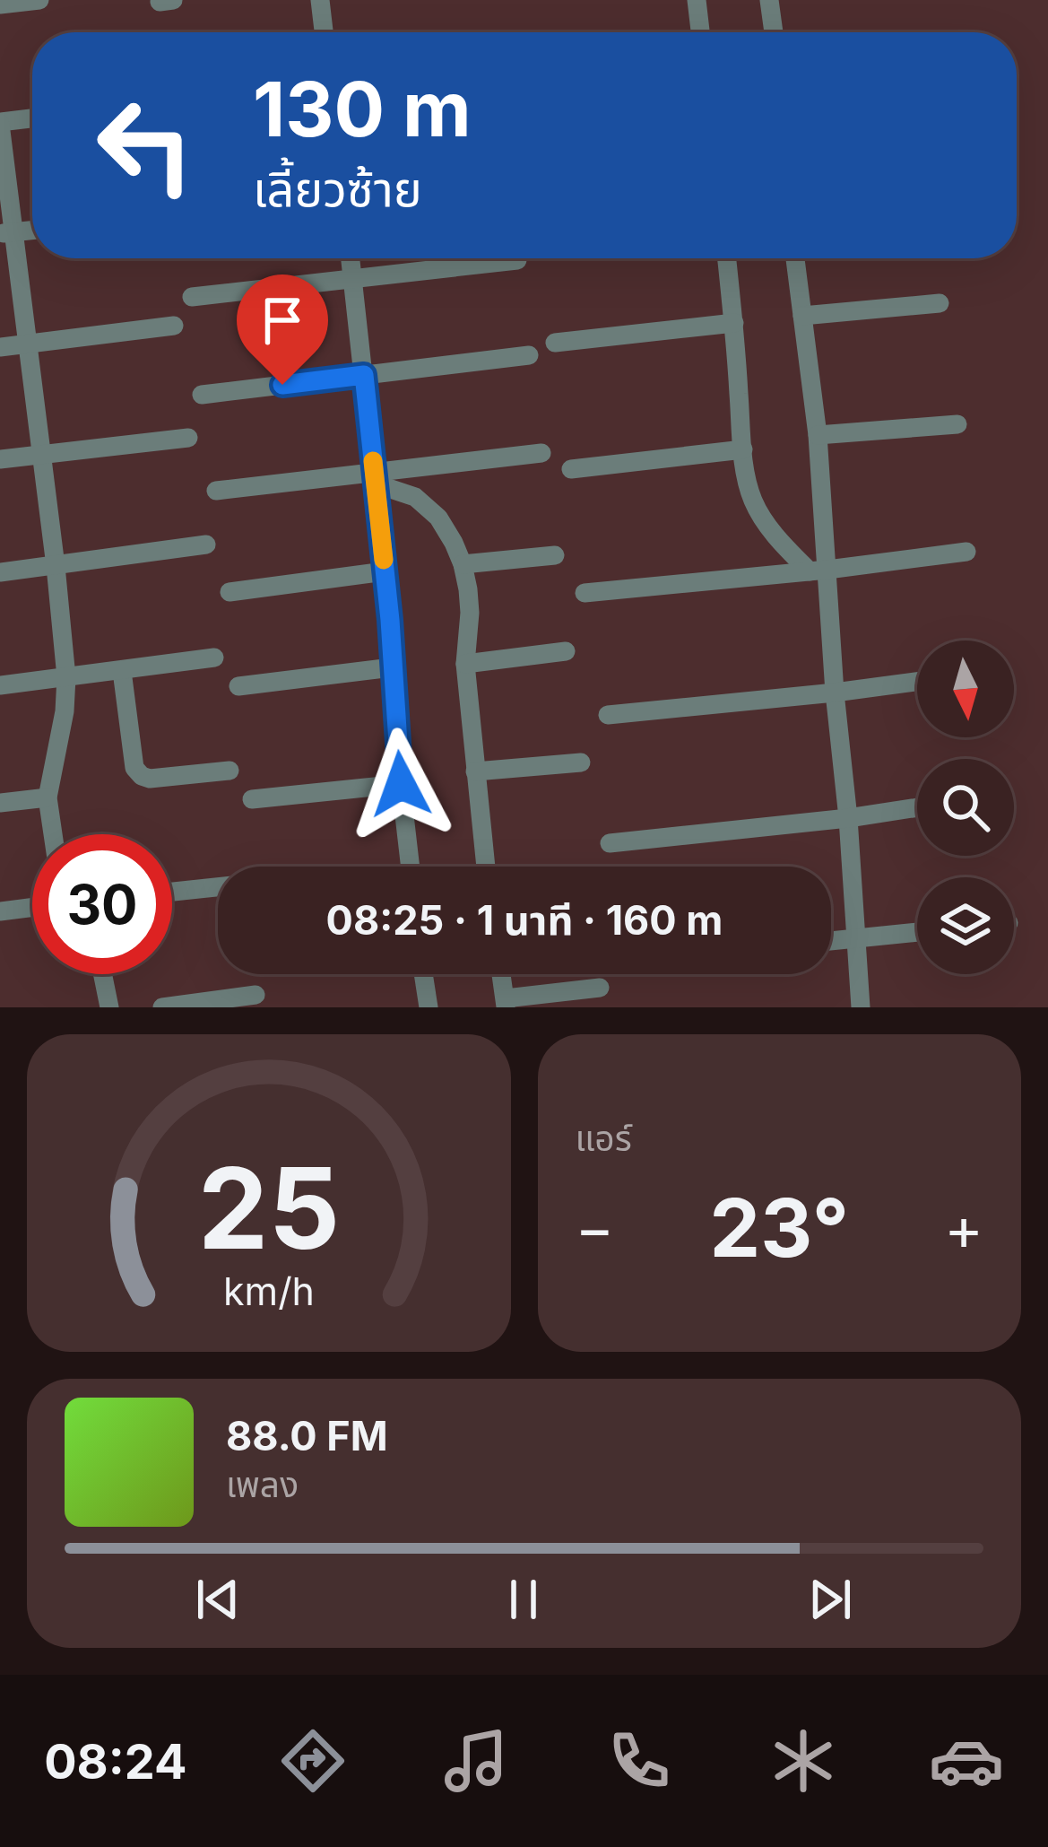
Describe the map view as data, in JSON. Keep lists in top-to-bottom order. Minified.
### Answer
{"north":"bottom","page":{"turn":["130 m","เลี้ยวซ้าย"],"limit":"30","trip":"08:25 · 1 นาที · 160 m","tile":"แอร์","heat":["−","23°","+"],"song":["88.0 FM","เพลง"],"tabs":"08:24","gauge":["25","km/h"]}}
